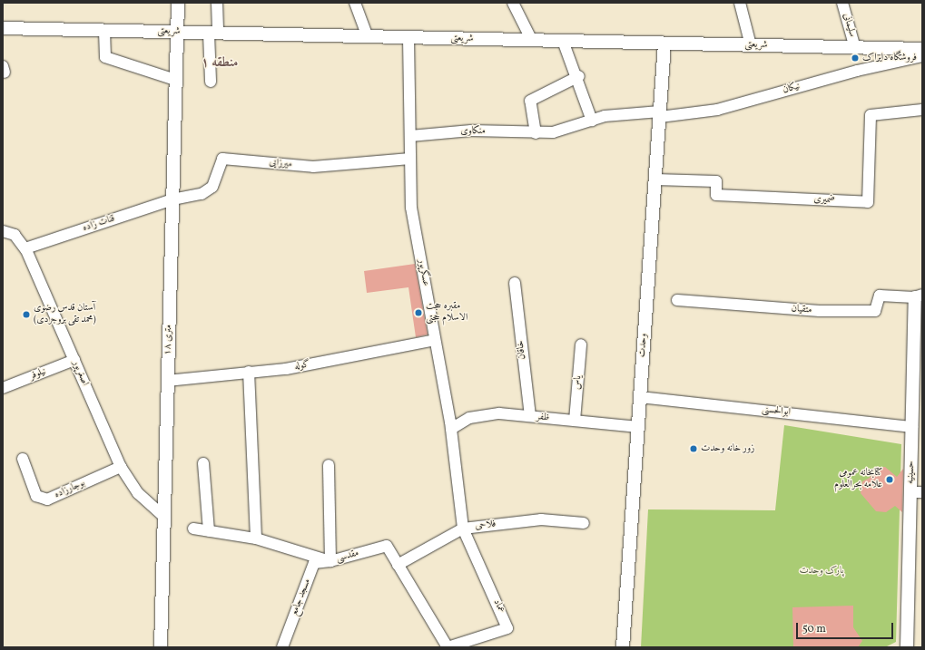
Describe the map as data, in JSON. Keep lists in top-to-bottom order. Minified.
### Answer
{"streets":{"street":["سلیمانی","شریعتی","نیکان","منکاوی","میرزایی","ضمیری","قنات زاده","عسگرپور","متقیان","۱۸ متری","وحدت","خاقان","گوله","اصغرپور","نیلوفر","یاس","ابوالحسنی","ظفر","حسینیه","بوجارزاده","فلاحی","مقدسی","مسجد جامع","عماد"]},"crossings":[["سلیمانی","شریعتی"],["شریعتی","عسگرپور"],["شریعتی","۱۸ متری"],["شریعتی","وحدت"],["نیکان","منکاوی"],["نیکان","وحدت"],["منکاوی","عسگرپور"],["منکاوی","وحدت"],["میرزایی","قنات زاده"],["میرزایی","عسگرپور"],["میرزایی","۱۸ متری"],["ضمیری","وحدت"],["قنات زاده","۱۸ متری"],["قنات زاده","اصغرپور"],["عسگرپور","گوله"],["عسگرپور","ظفر"],["عسگرپور","فلاحی"],["عسگرپور","عماد"],["متقیان","حسینیه"],["۱۸ متری","گوله"],["۱۸ متری","اصغرپور"],["وحدت","ابوالحسنی"],["وحدت","ظفر"],["خاقان","ظفر"],["اصغرپور","نیلوفر"],["اصغرپور","بوجارزاده"],["یاس","ظفر"],["ابوالحسنی","حسینیه"],["فلاحی","مقدسی"],["فلاحی","عماد"],["مقدسی","مسجد جامع"],["مقدسی","عماد"]],"districts":["منطقه ۱"],"parks":["پارک وحدت"],"places":["فروشگاه دایراک","مقبره حجت الاسلام حجتی","آستان قدس رضوی (محمد تقی بروجردی)","زور خانه وحدت","کتابخانه عمومی علامه بحرالعلوم"],"scale_bar":"50 m"}
